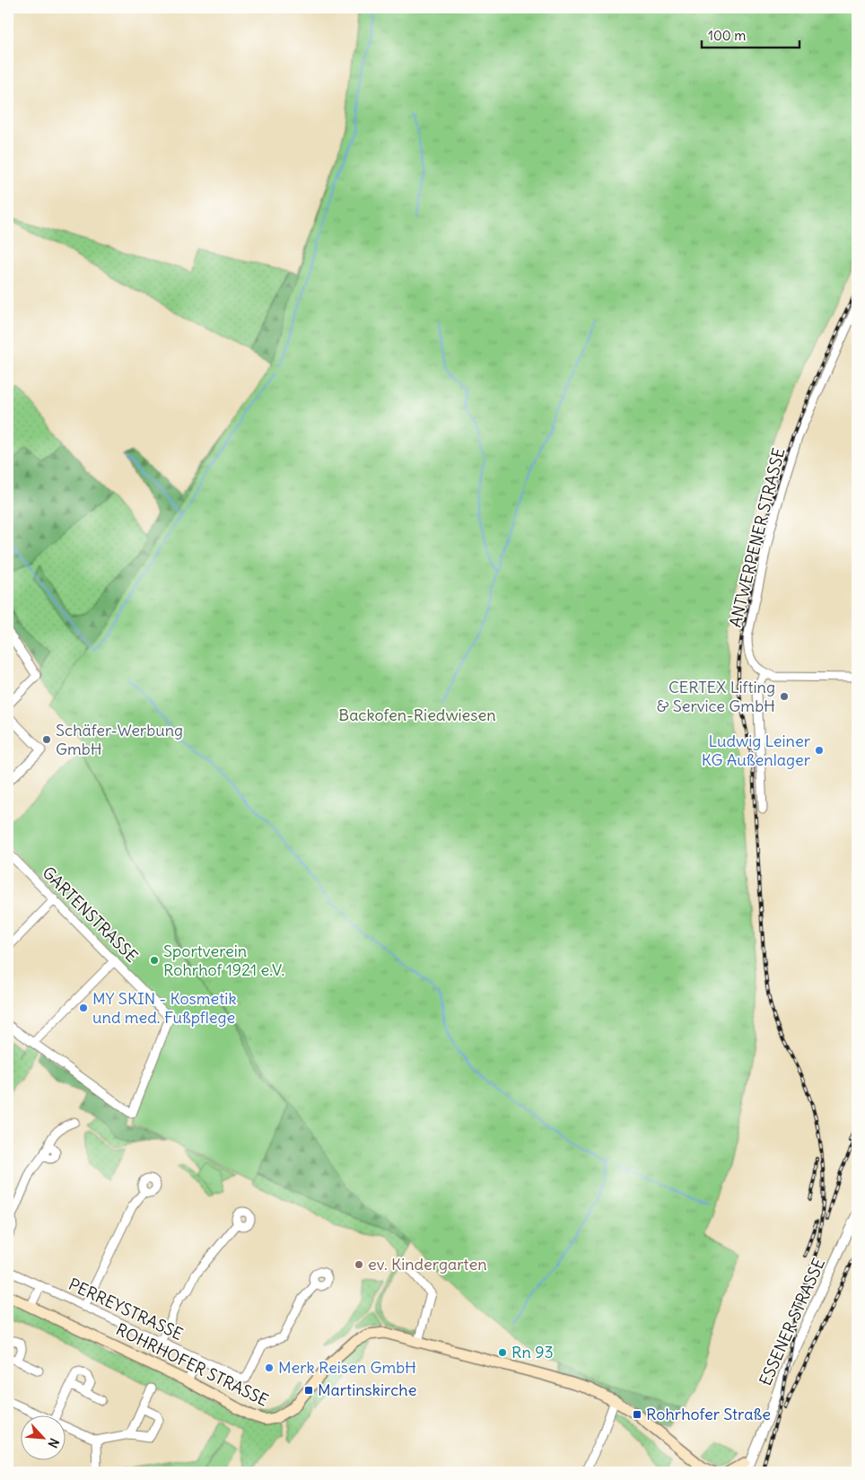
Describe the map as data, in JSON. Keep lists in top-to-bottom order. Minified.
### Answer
{"streets":{"main road":["ROHRHOFER STRASSE"],"street":["ANTWERPENER STRASSE","GARTENSTRASSE","PERREYSTRASSE","ESSENER STRASSE"]},"parks":["Backofen-Riedwiesen"],"places":{"other":["CERTEX Lifting & Service GmbH","Schäfer-Werbung GmbH","Ludwig Leiner KG Außenlager","Sportverein Rohrhof 1921 e.V.","MY SKIN - Kosmetik und med. Fußpflege","ev. Kindergarten","Rn 93","Merk Reisen GmbH"],"transit":["Martinskirche","Rohrhofer Straße"]},"scale_bar":"100 m","north":"bottom right"}
